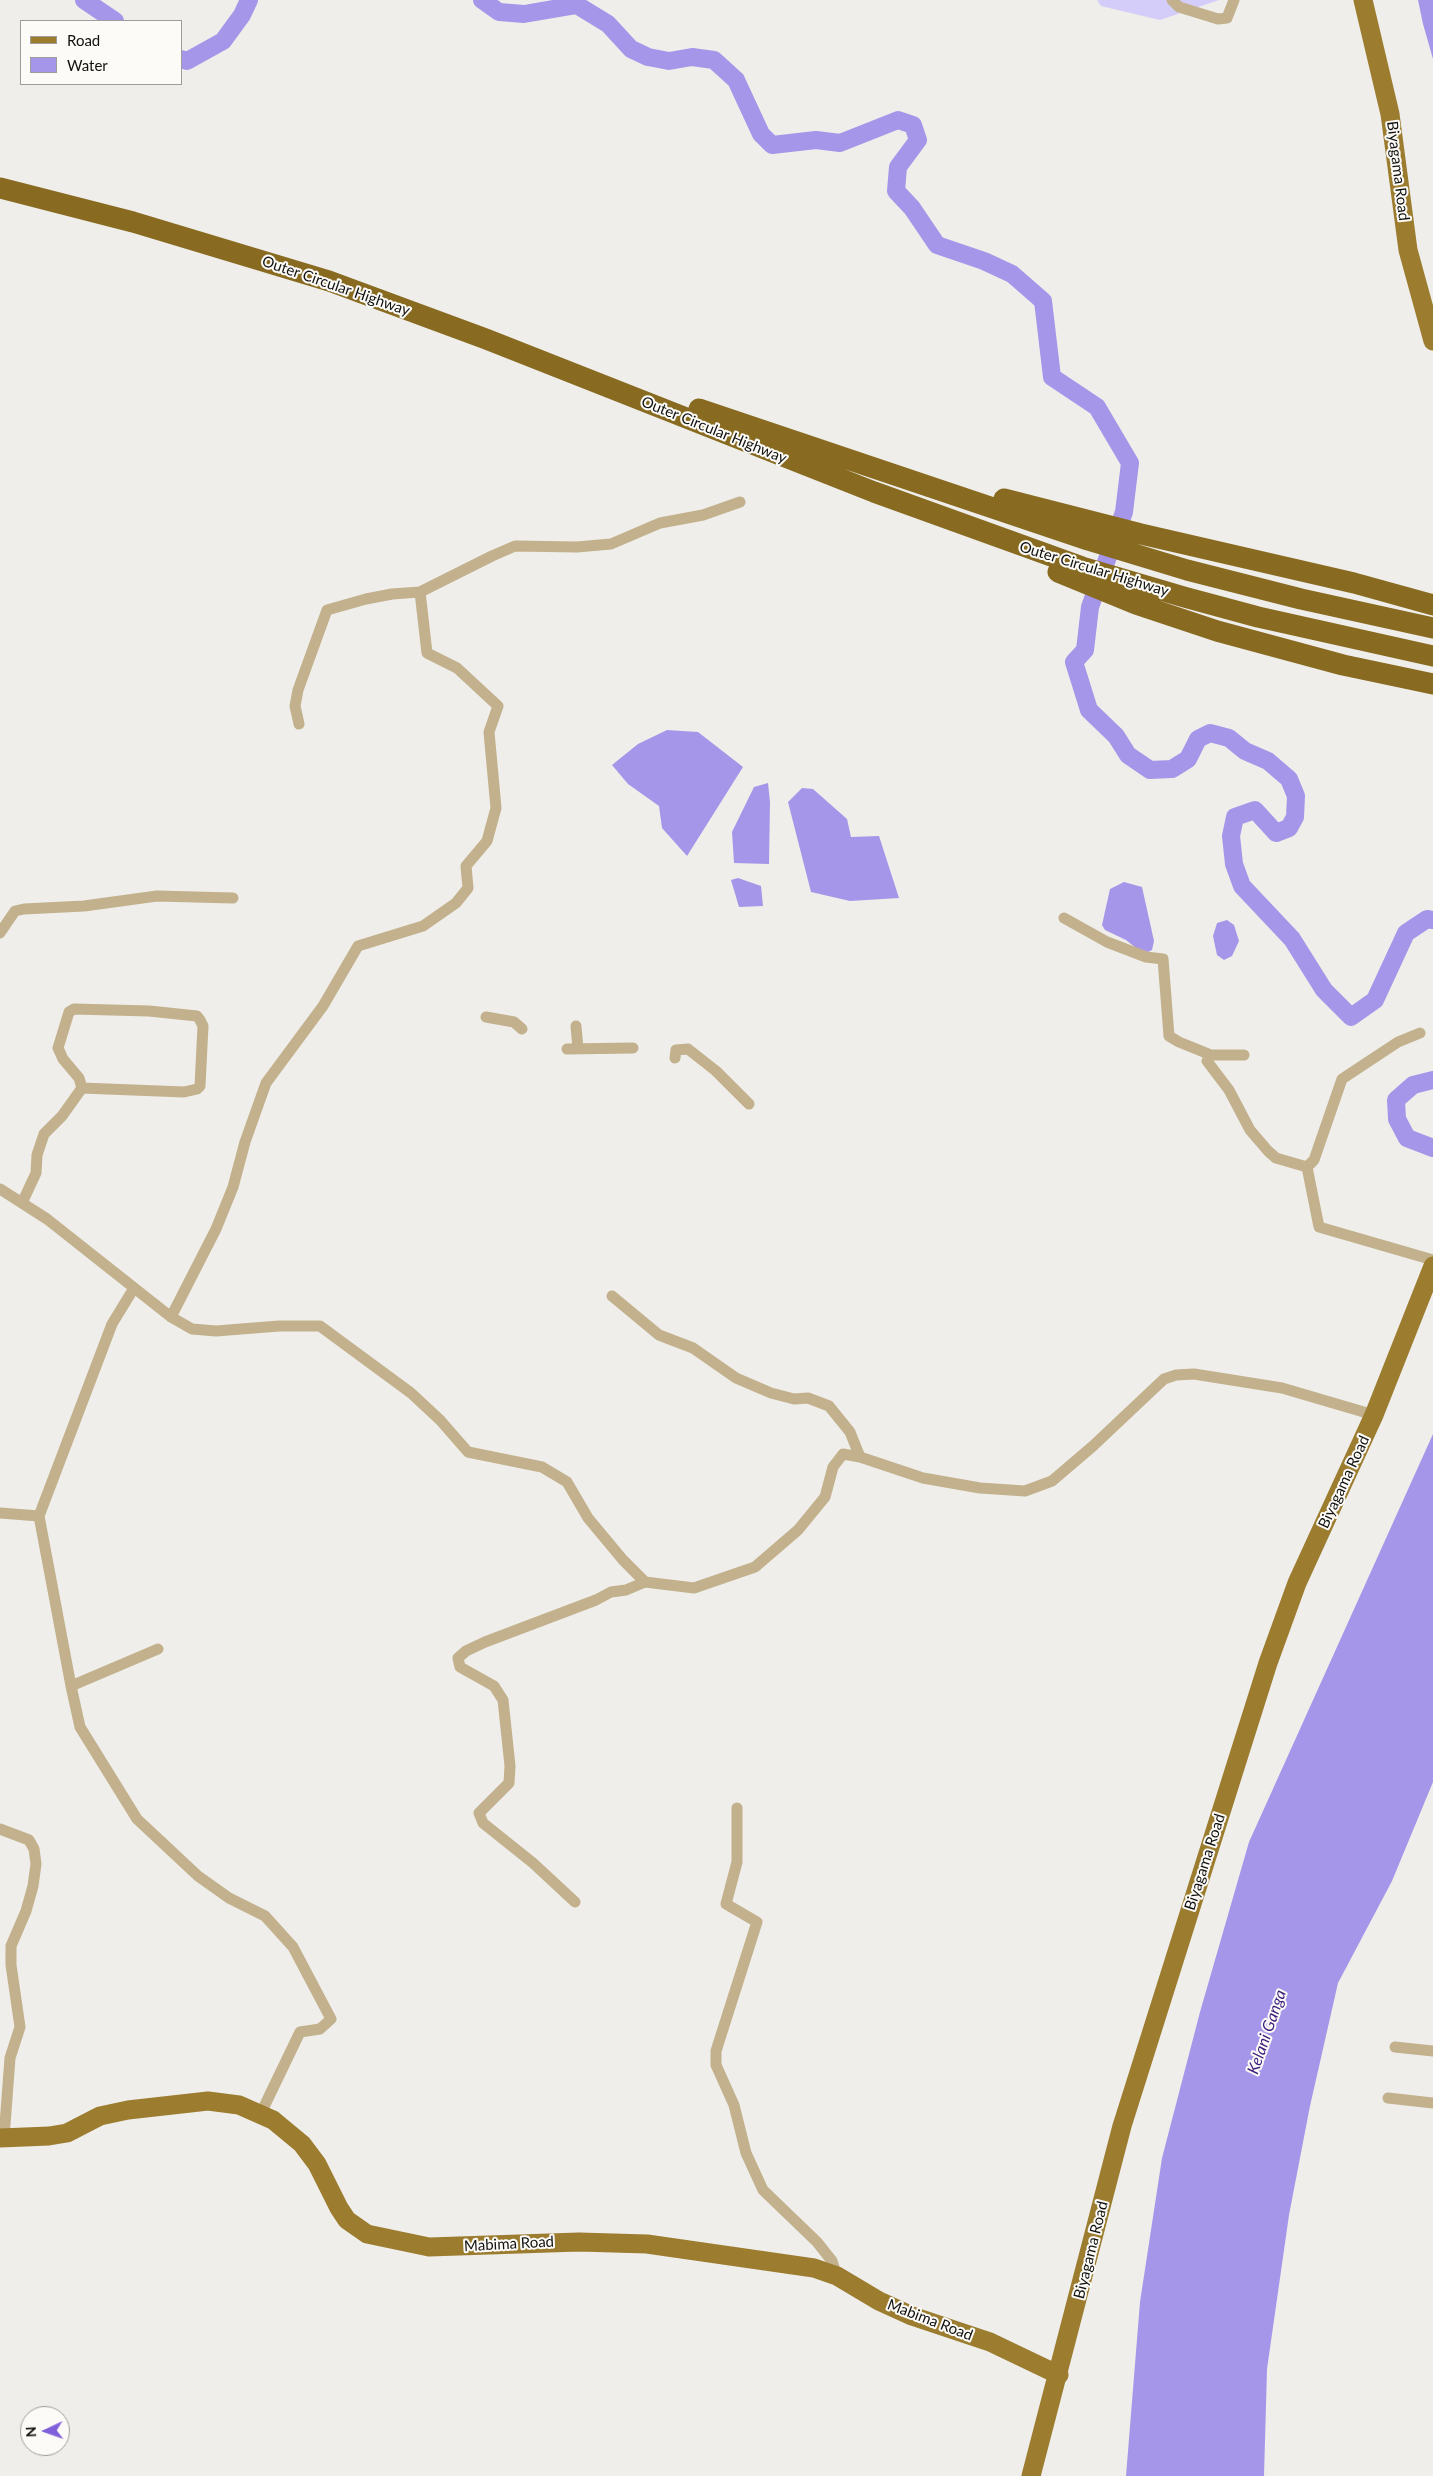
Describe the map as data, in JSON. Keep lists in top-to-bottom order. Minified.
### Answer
{"streets":{"highway":["Outer Circular Highway"],"main road":["Biyagama Road","Mabima Road"]},"crossings":[["Biyagama Road","Mabima Road"]],"water":["Kelani Ganga"],"legend":["Road","Water"],"north":"left"}
